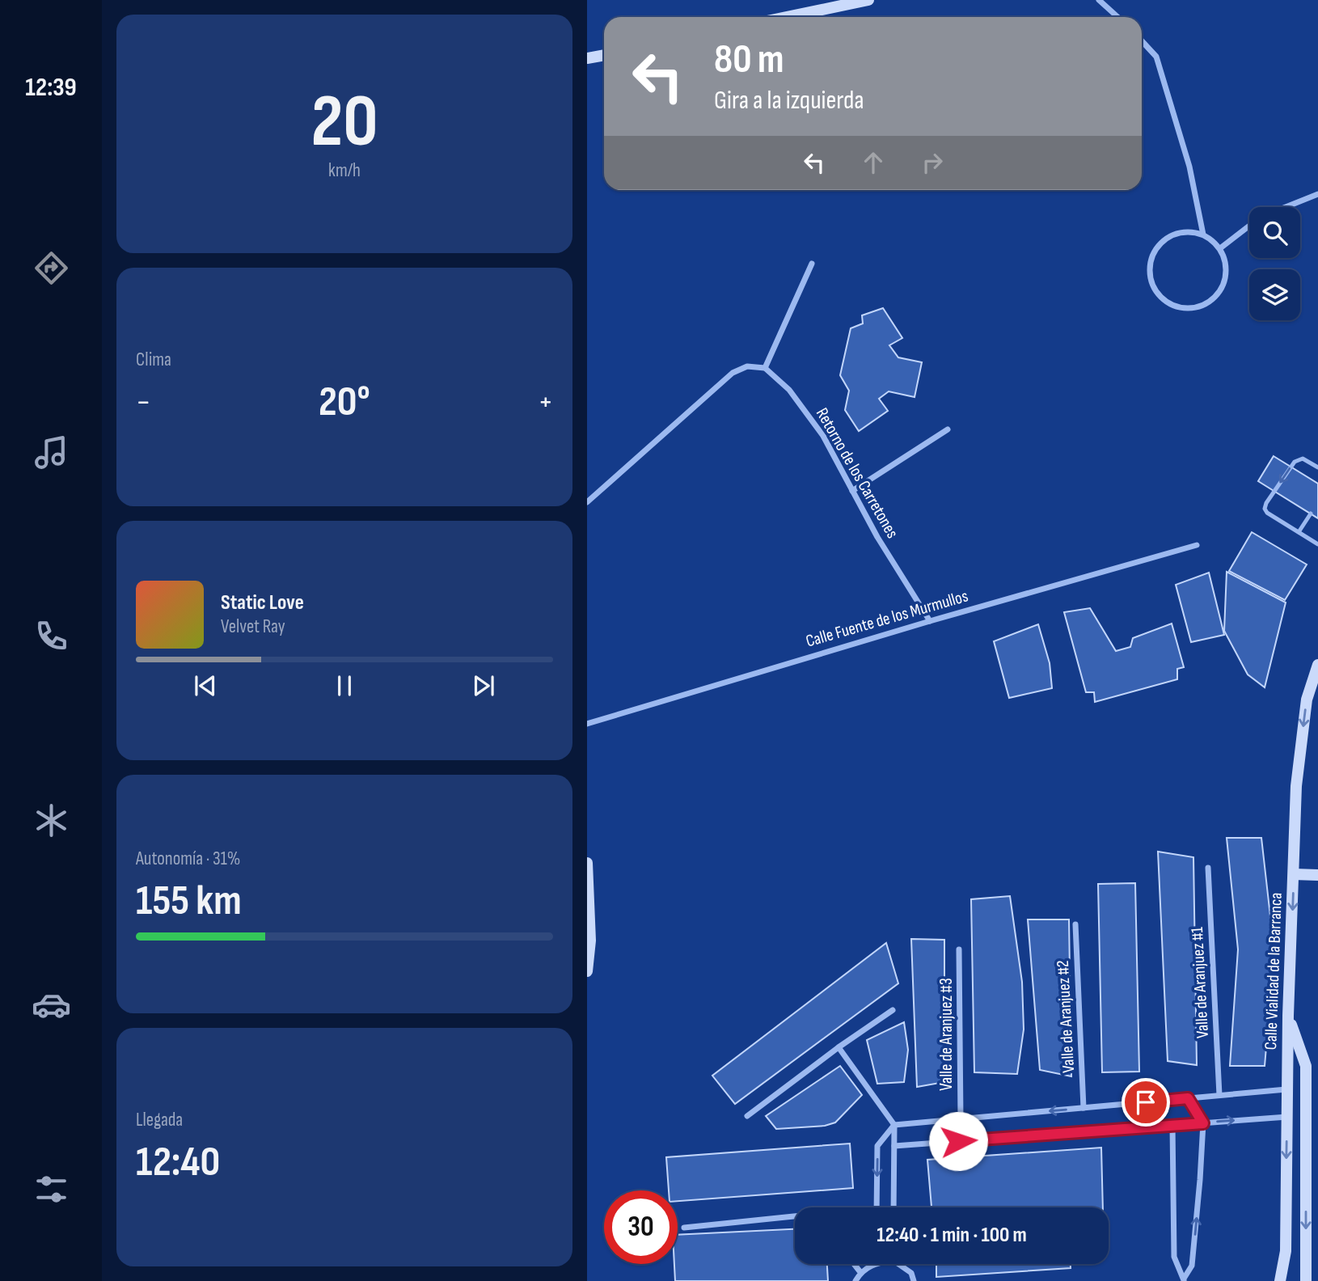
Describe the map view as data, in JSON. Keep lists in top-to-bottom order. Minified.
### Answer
{"streets":{"main road":["Calle Vialidad de la Barranca"],"street":["Retorno de los Carretones","Calle Fuente de los Murmullos","Valle de Aranjuez #1","Valle de Aranjuez #2","Valle de Aranjuez #3"]},"crossings":[["Retorno de los Carretones","Calle Fuente de los Murmullos"]],"page":{"tabs":"12:39","tile":[["20","km/h"],"Clima",["Autonomía · 31%","155 km"],["Llegada","12:40"]],"turn":["80 m","Gira a la izquierda"],"heat":["−","20°","+"],"song":["Static Love","Velvet Ray"],"limit":"30","trip":"12:40 · 1 min · 100 m"}}
